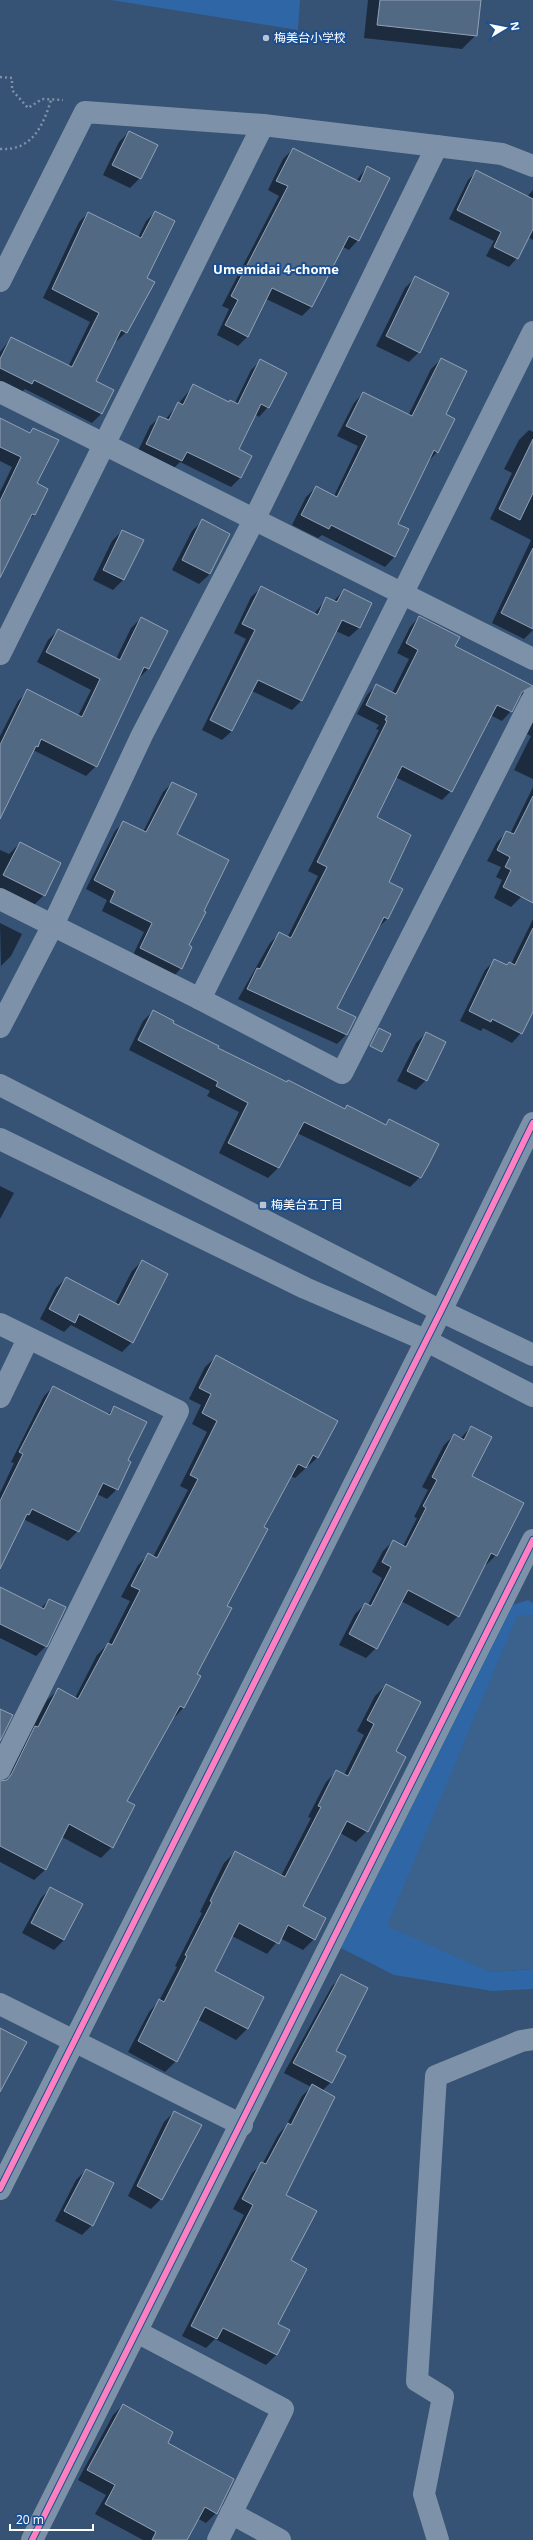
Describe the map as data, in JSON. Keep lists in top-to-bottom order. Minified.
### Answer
{"districts":["Umemidai 4-chome"],"places":{"other":["梅美台小学校"],"transit":["梅美台五丁目"]},"scale_bar":"20 m","north":"right"}
